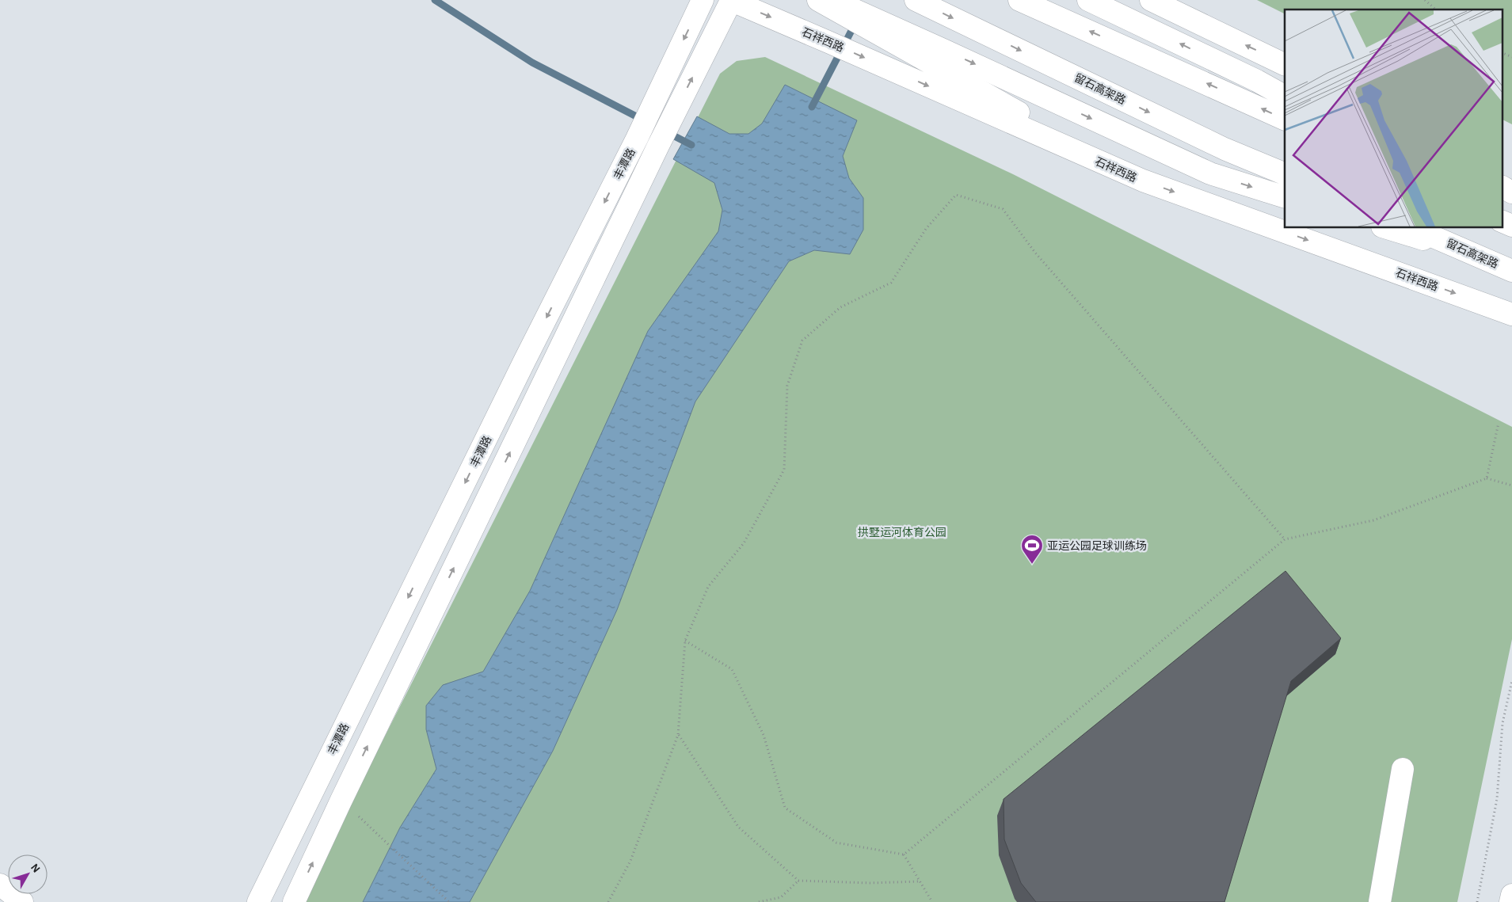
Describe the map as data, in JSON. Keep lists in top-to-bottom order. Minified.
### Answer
{"streets":{"main road":["石祥西路","留石高架路","丰潭路"]},"crossings":[["石祥西路","丰潭路"]],"parks":["拱墅运河体育公园"],"places":{"sports":["亚运公园足球训练场"]},"north":"top right"}
